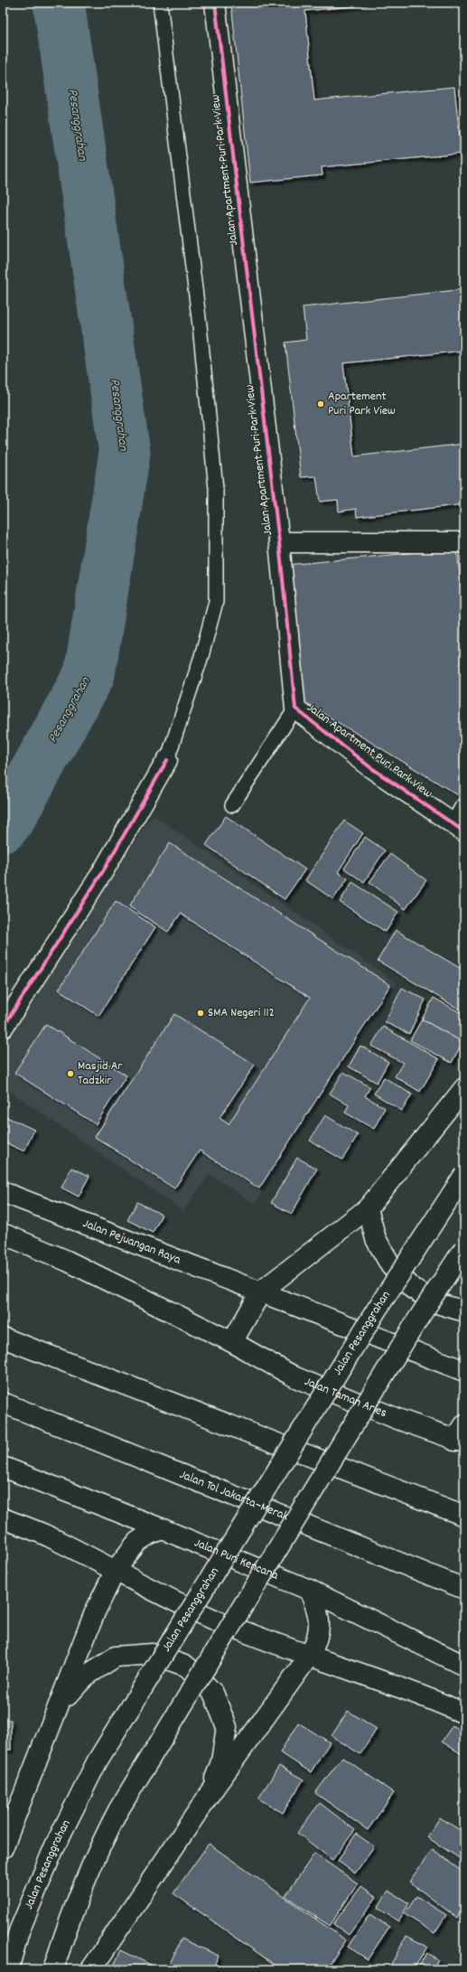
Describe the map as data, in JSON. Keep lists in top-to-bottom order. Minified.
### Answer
{"streets":{"main road":["Jalan Apartment Puri Park View","Jalan Pejuangan Raya","Jalan Pesanggrahan","Jalan Taman Aries","Jalan Tol Jakarta–Merak","Jalan Puri Kencana"]},"water":["Pesanggrahan"],"places":["Apartement Puri Park View","SMA Negeri 112","Masjid Ar Tadzkir"]}
